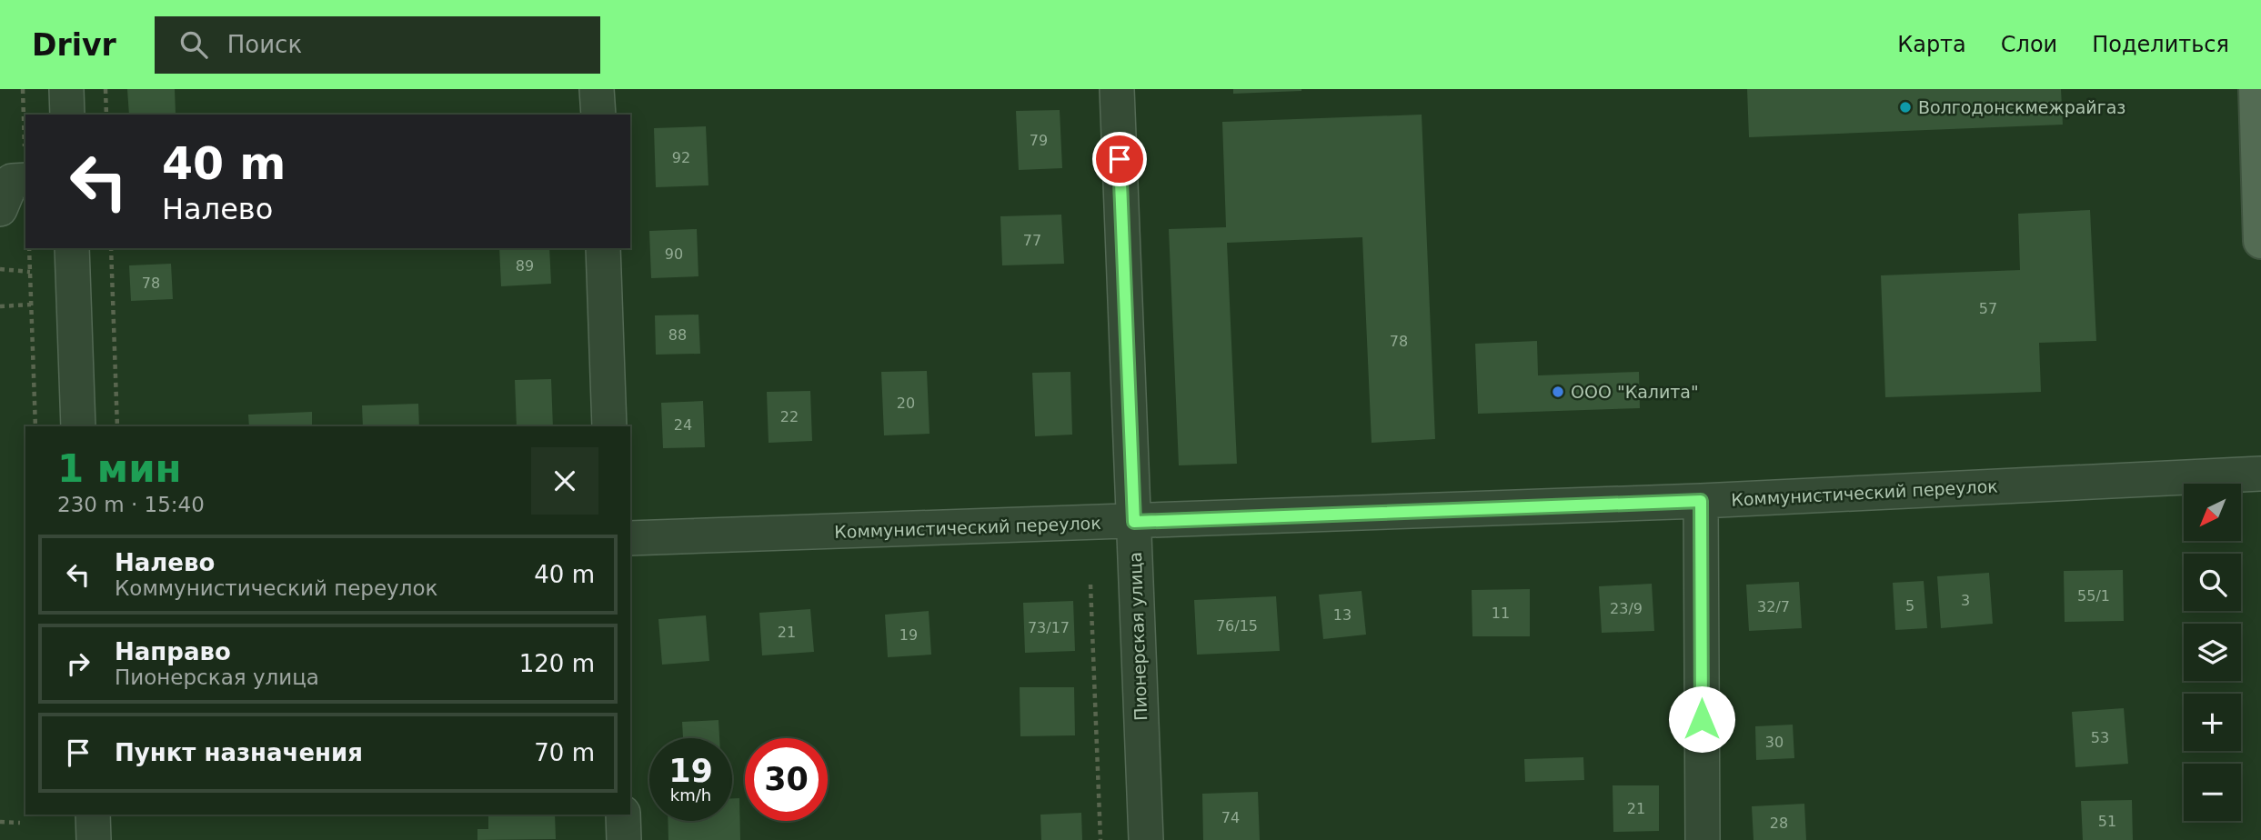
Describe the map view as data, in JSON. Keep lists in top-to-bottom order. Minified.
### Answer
{"streets":{"street":["Коммунистический переулок","Пионерская улица"]},"crossings":[["Коммунистический переулок","Пионерская улица"]],"places":["Волгодонскмежрайгаз","ООО \"Калита\""],"house_numbers":["79","92","77","90","89","78","57","88","78","20","22","24","55/1","3","5","32/7","23/9","11","13","76/15","73/17","21","19","53","30","21","74","51","28"],"north":"bottom left","page":{"header":"Drivr","search":"Поиск","nav":["Карта","Слои","Поделиться"],"turn":["40 m","Налево"],"heading":["1 мин","230 m · 15:40"],"map_buttons":["+","−"],"list":[{"name":"Налево","note":"Коммунистический переулок","value":"40 m"},{"name":"Направо","note":"Пионерская улица","value":"120 m"},{"name":"Пункт назначения","value":"70 m"}],"speed":"19 km/h","limit":"30"}}
